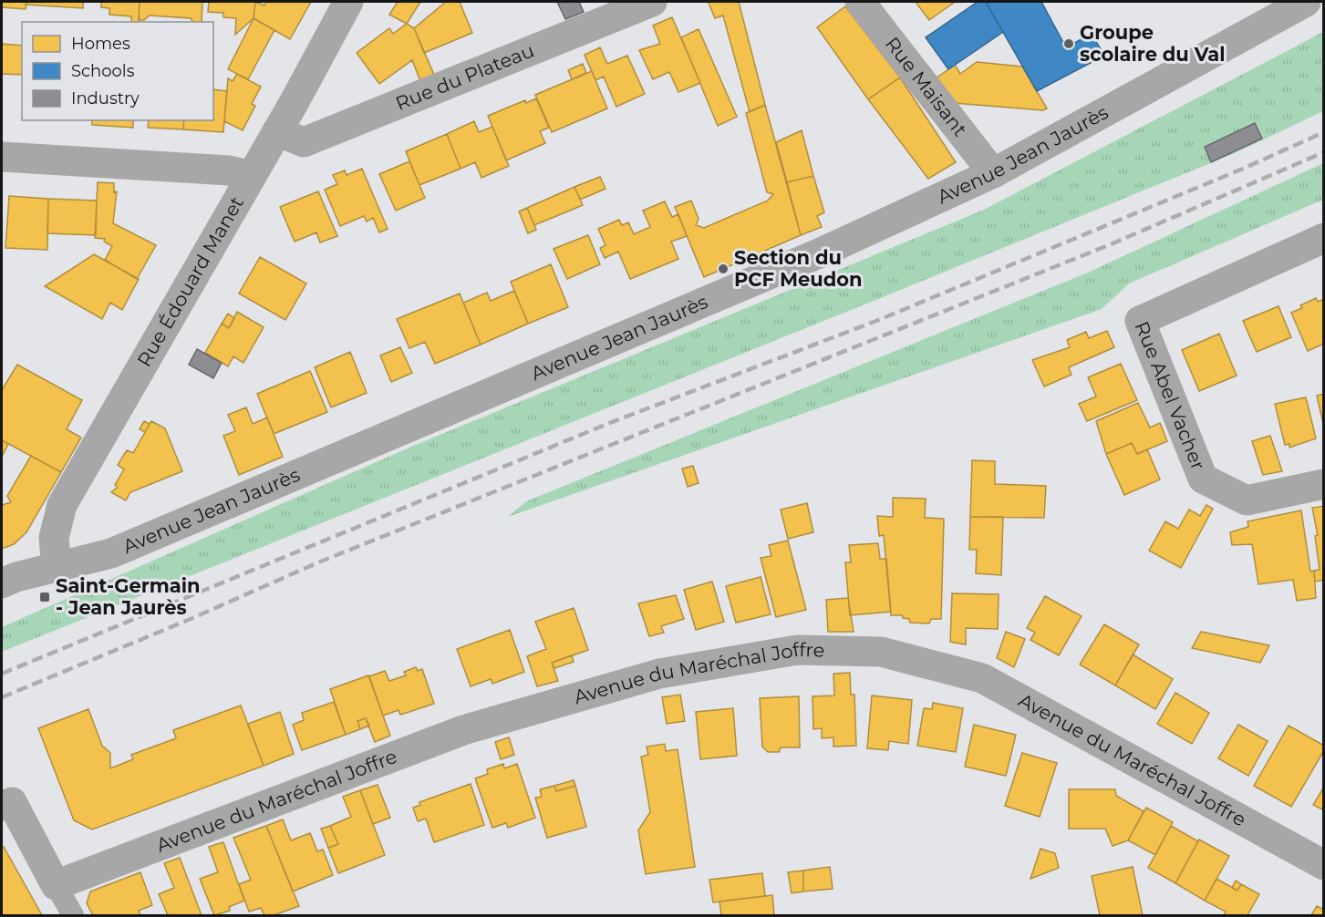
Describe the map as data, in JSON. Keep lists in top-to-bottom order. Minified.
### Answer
{"streets":{"street":["Rue du Plateau","Rue Maisant","Avenue Jean Jaurès","Rue Édouard Manet","Rue Abel Vacher","Avenue du Maréchal Joffre"]},"crossings":[["Rue du Plateau","Rue Édouard Manet"],["Rue Maisant","Avenue Jean Jaurès"],["Avenue Jean Jaurès","Rue Édouard Manet"]],"places":{"other":["Groupe scolaire du Val","Section du PCF Meudon"],"transit":["Saint-Germain - Jean Jaurès"]},"legend":["Homes","Schools","Industry"]}
